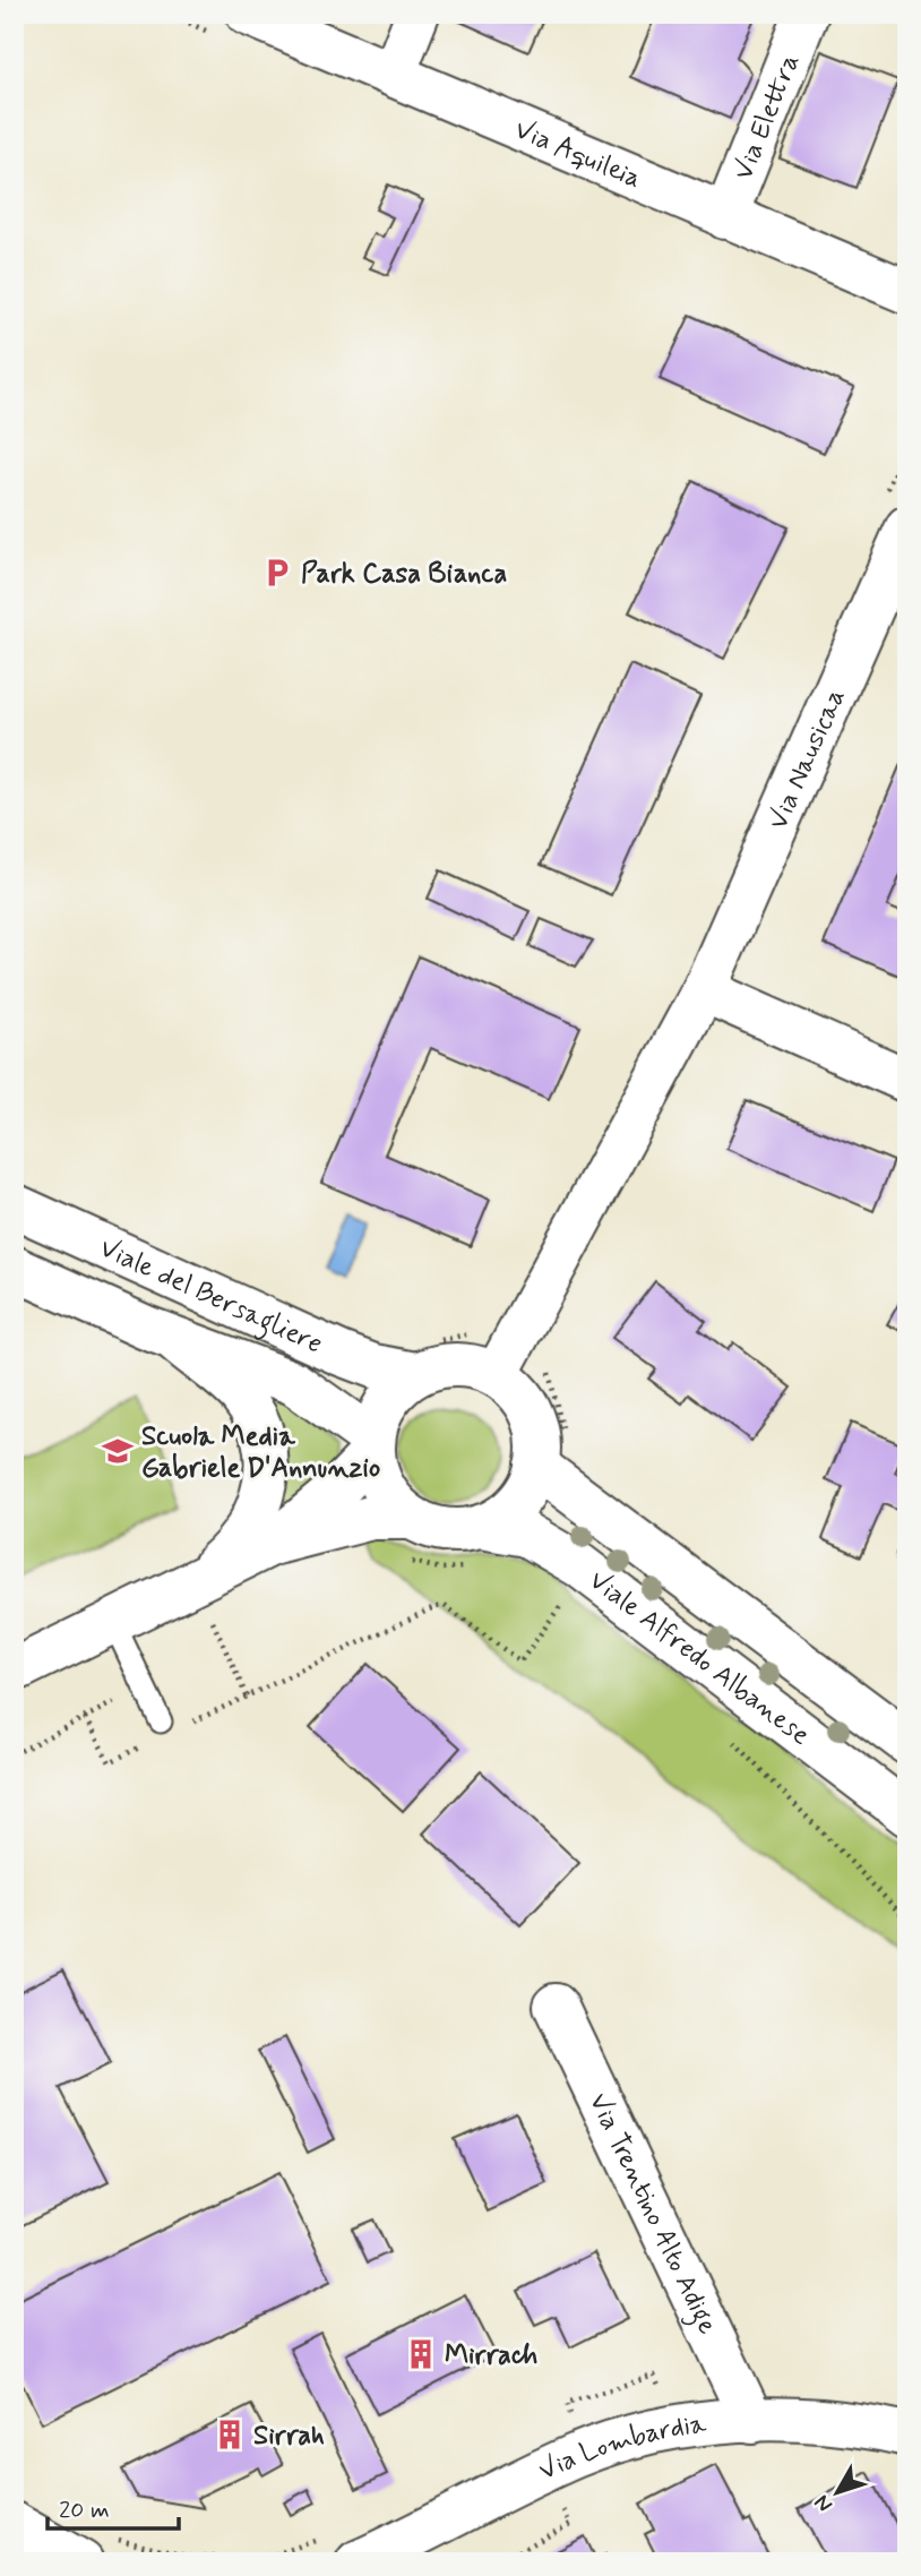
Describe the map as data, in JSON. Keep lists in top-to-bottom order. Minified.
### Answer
{"streets":{"street":["Via Elettra","Via Aquileia","Via Nausicaa","Viale del Bersagliere","Viale Alfredo Albanese","Via Trentino Alto Adige","Via Lombardia"]},"crossings":[["Via Elettra","Via Aquileia"],["Via Nausicaa","Viale del Bersagliere"],["Via Nausicaa","Viale Alfredo Albanese"],["Viale del Bersagliere","Viale Alfredo Albanese"],["Via Trentino Alto Adige","Via Lombardia"]],"places":{"parking":["Park Casa Bianca"],"school or university":["Scuola Media Gabriele D'Annunzio"],"building":["Mirrach","Sirrah"]},"scale_bar":"20 m","north":"bottom left"}
